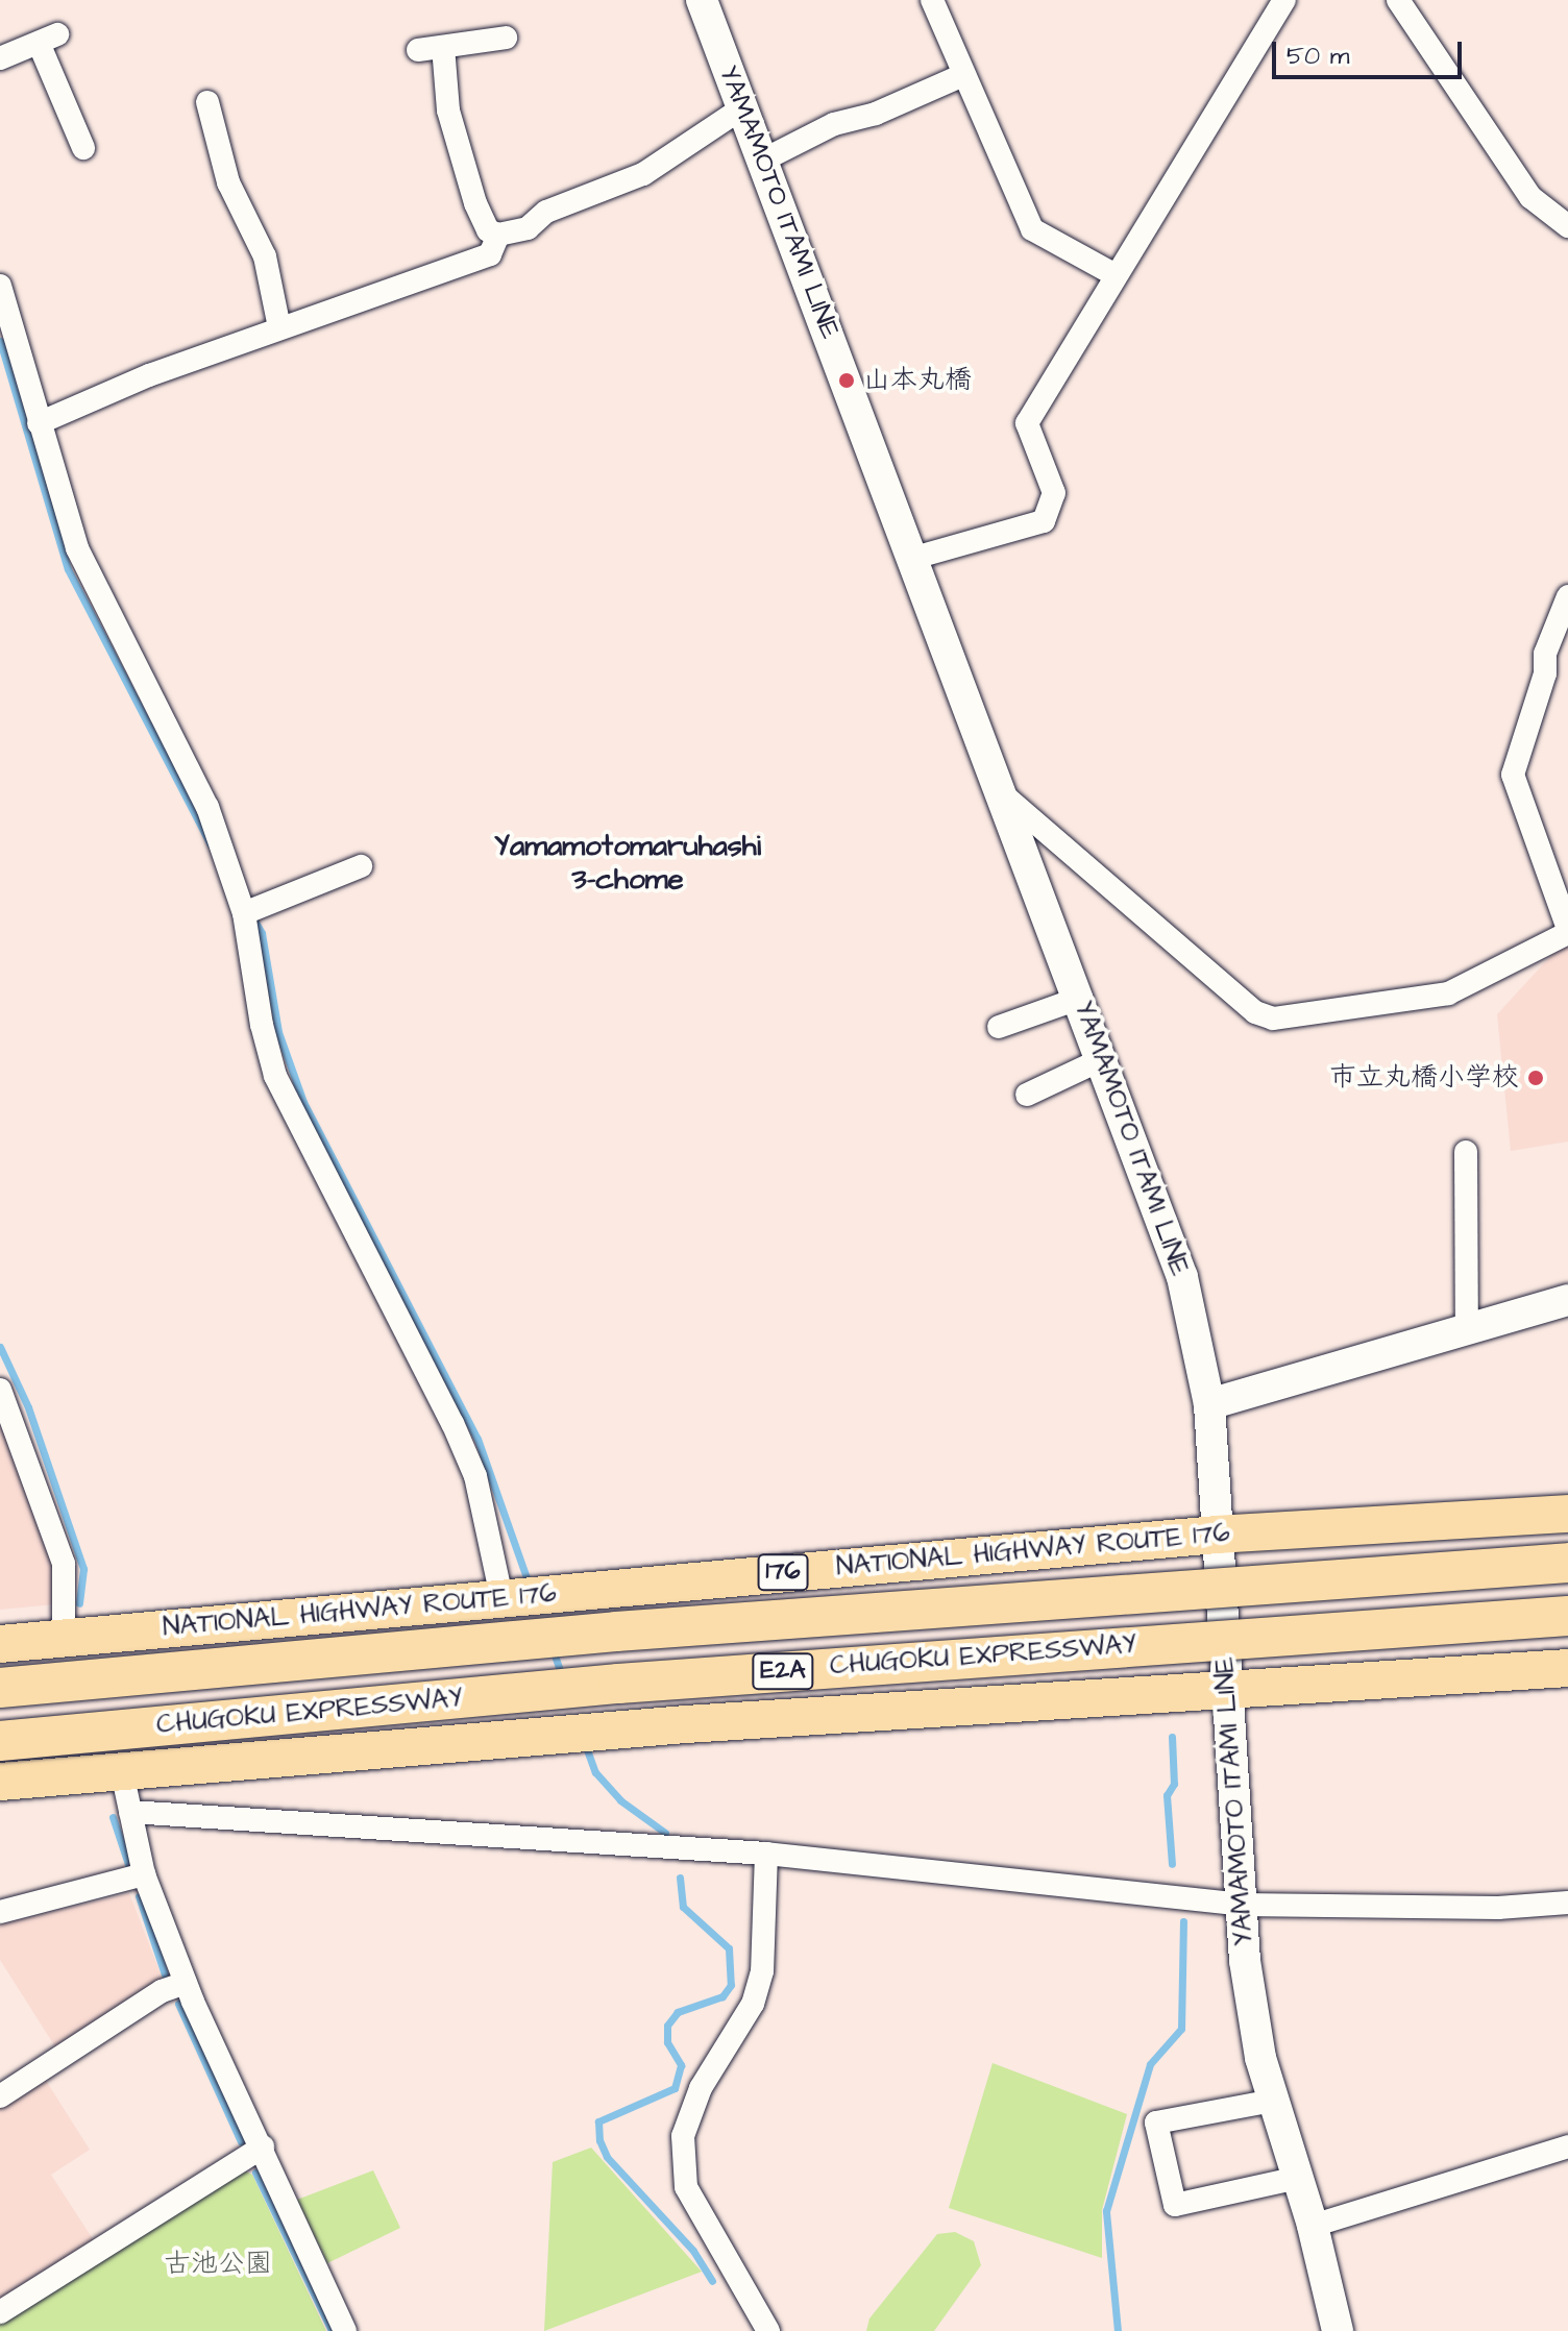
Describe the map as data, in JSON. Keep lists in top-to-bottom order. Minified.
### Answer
{"streets":{"highway":["NATIONAL HIGHWAY ROUTE 176","176","CHUGOKU EXPRESSWAY","E2A"],"main road":["YAMAMOTO ITAMI LINE"]},"crossings":[["YAMAMOTO ITAMI LINE","NATIONAL HIGHWAY ROUTE 176"]],"districts":["Yamamotomaruhashi 3-chome"],"parks":["古池公園"],"places":["山本丸橋","市立丸橋小学校"],"scale_bar":"50 m"}
